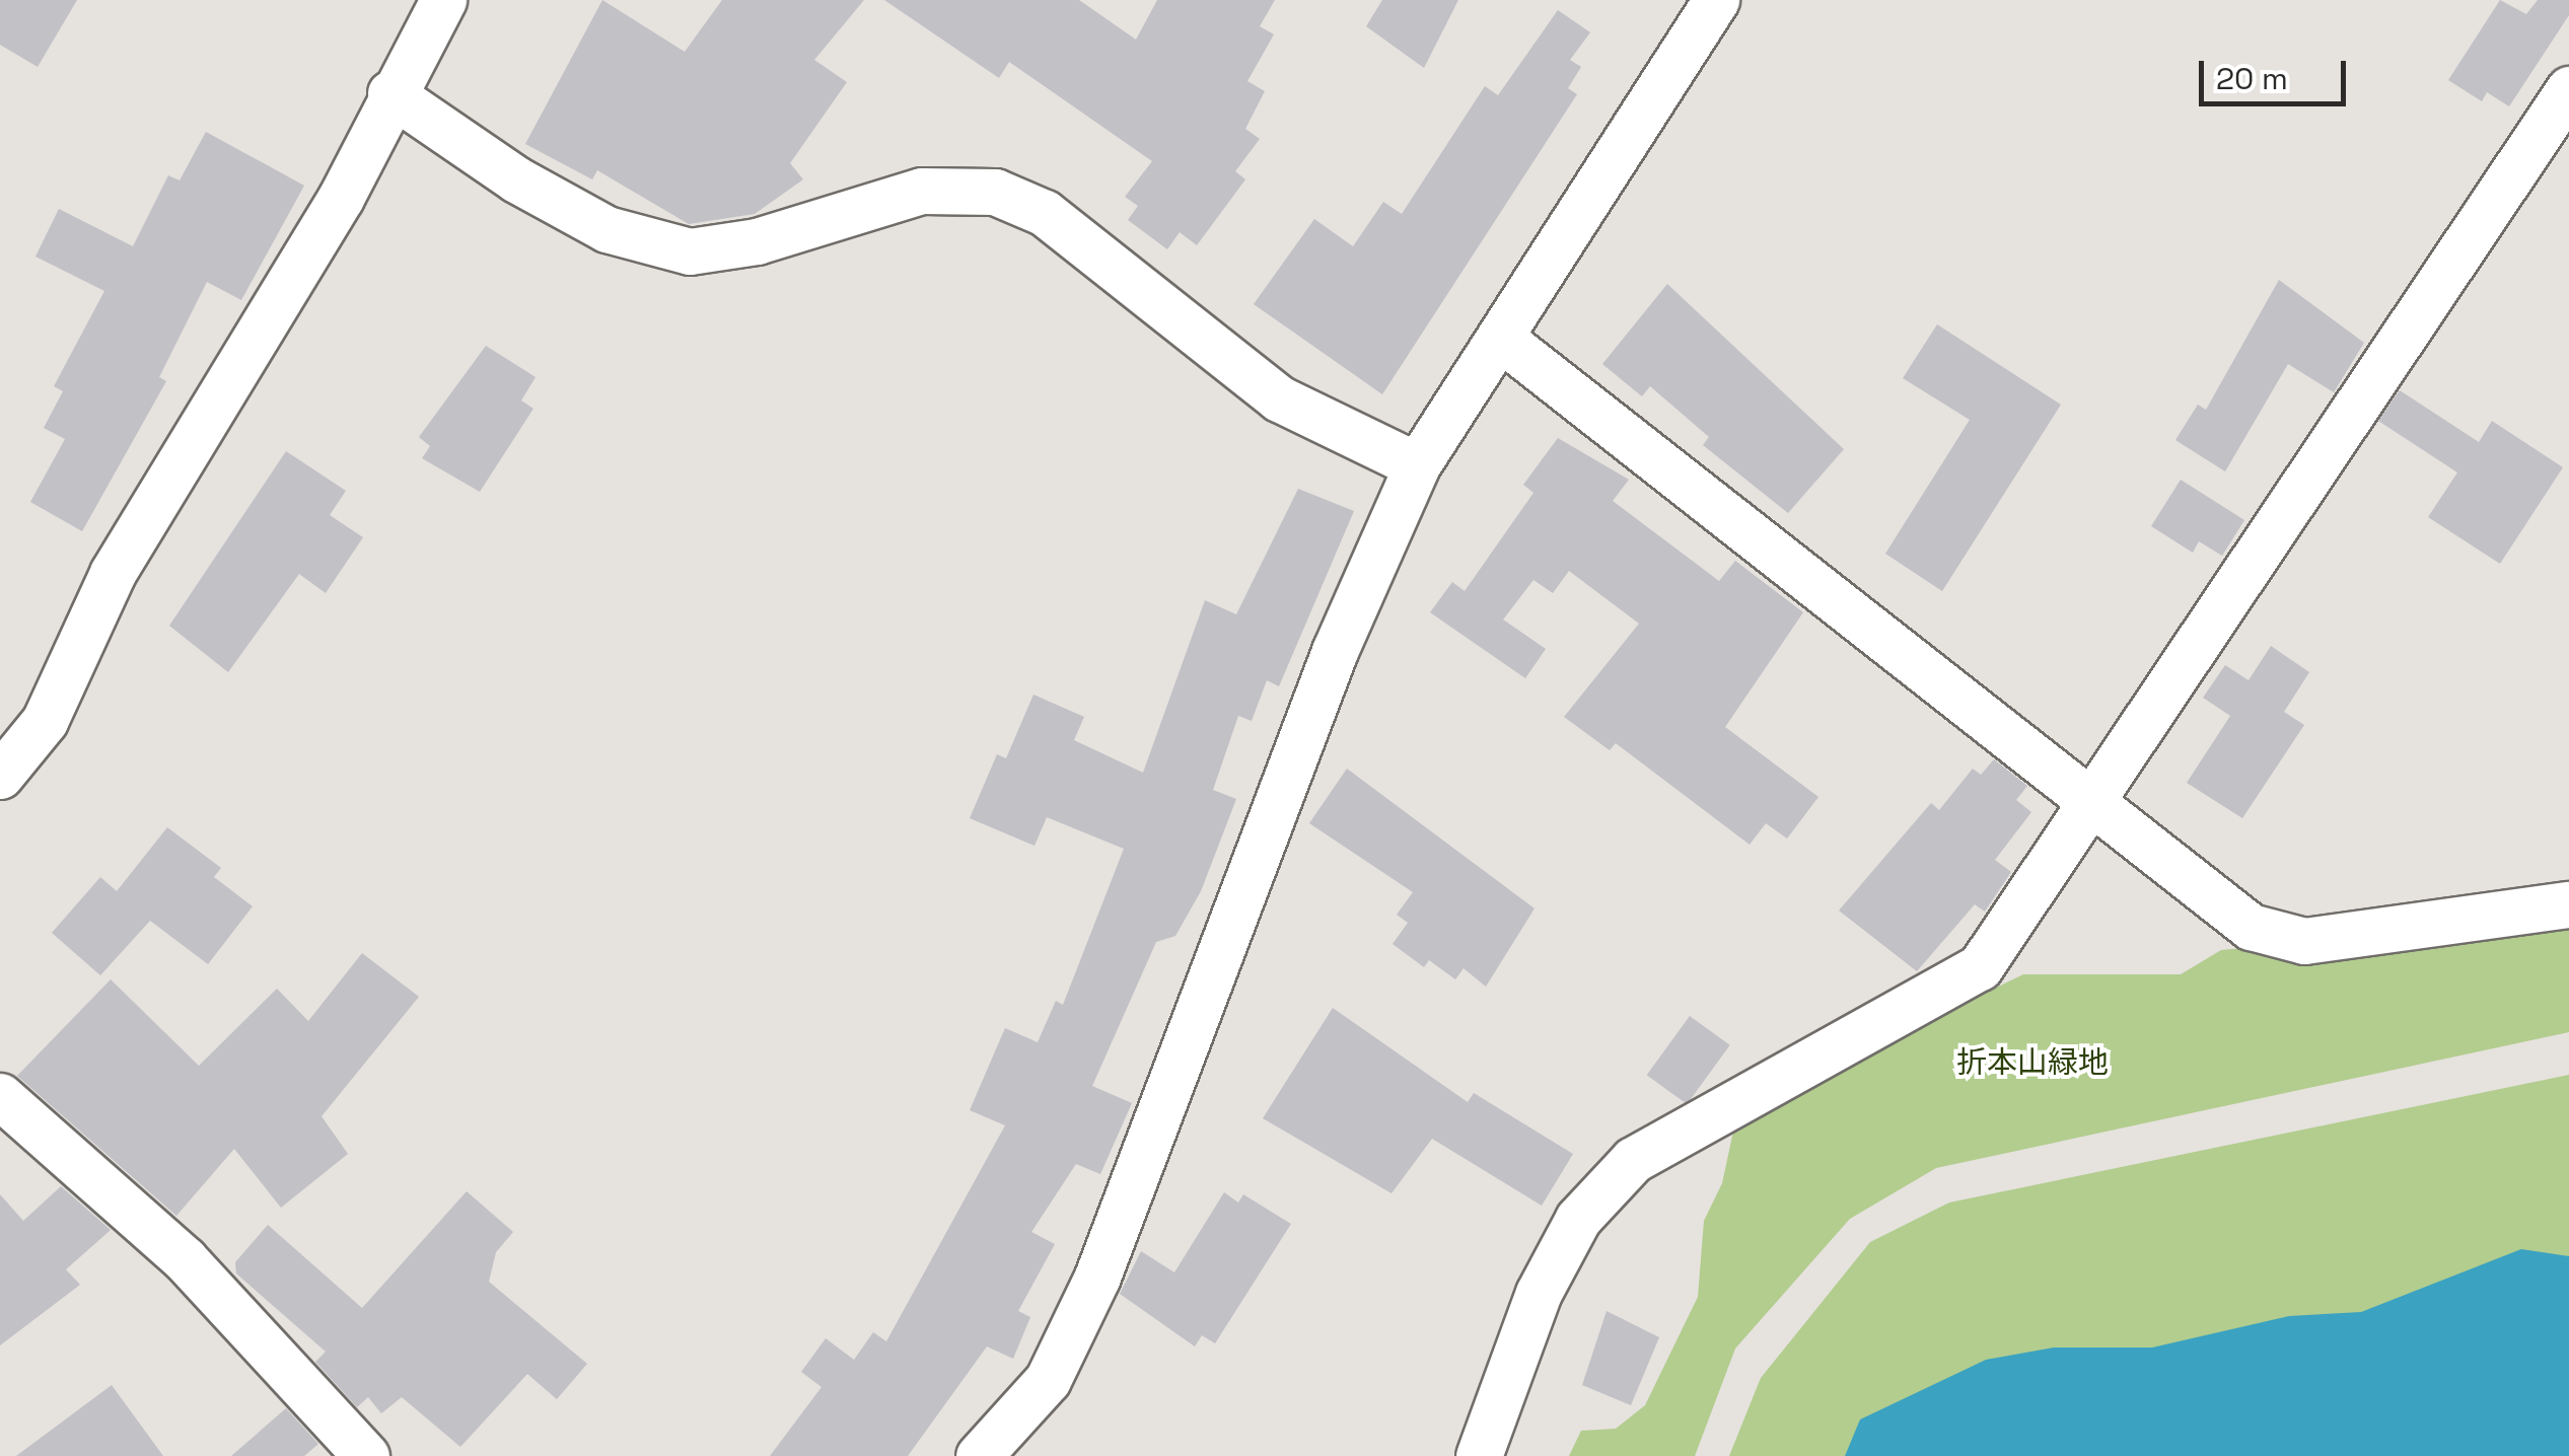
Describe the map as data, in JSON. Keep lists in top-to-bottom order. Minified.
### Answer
{"parks":["折本山緑地"],"scale_bar":"20 m"}
